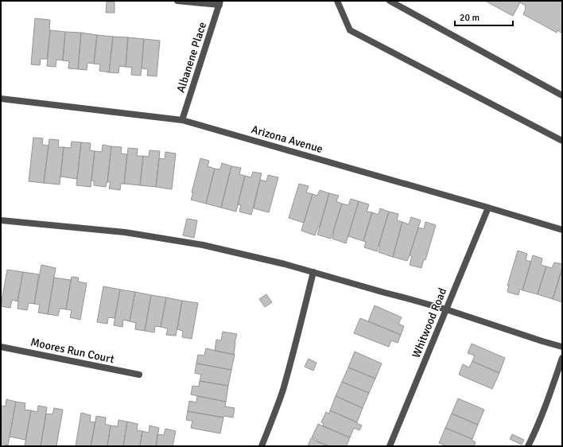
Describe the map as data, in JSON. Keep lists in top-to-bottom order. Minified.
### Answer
{"streets":{"street":["Albanene Place","Arizona Avenue","Whitwood Road","Moores Run Court"]},"crossings":[["Albanene Place","Arizona Avenue"],["Arizona Avenue","Whitwood Road"]],"scale_bar":"20 m"}
